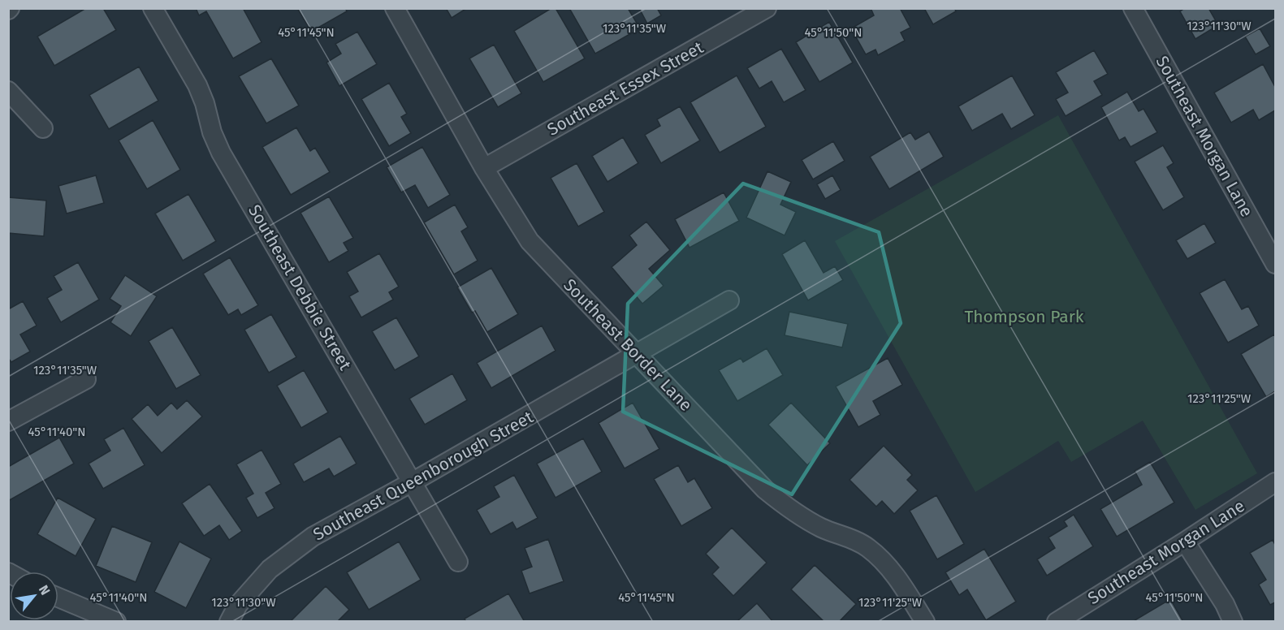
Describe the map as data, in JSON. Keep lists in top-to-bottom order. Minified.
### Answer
{"streets":{"street":["Southeast Essex Street","Southeast Morgan Lane","Southeast Debbie Street","Southeast Border Lane","Southeast Queenborough Street"]},"crossings":[["Southeast Essex Street","Southeast Border Lane"],["Southeast Debbie Street","Southeast Queenborough Street"],["Southeast Border Lane","Southeast Queenborough Street"]],"parks":["Thompson Park"],"north":"top right","coordinates":["123°11'30\"W","123°11'35\"W","45°11'45\"N","45°11'50\"N","123°11'25\"W","45°11'40\"N"]}
